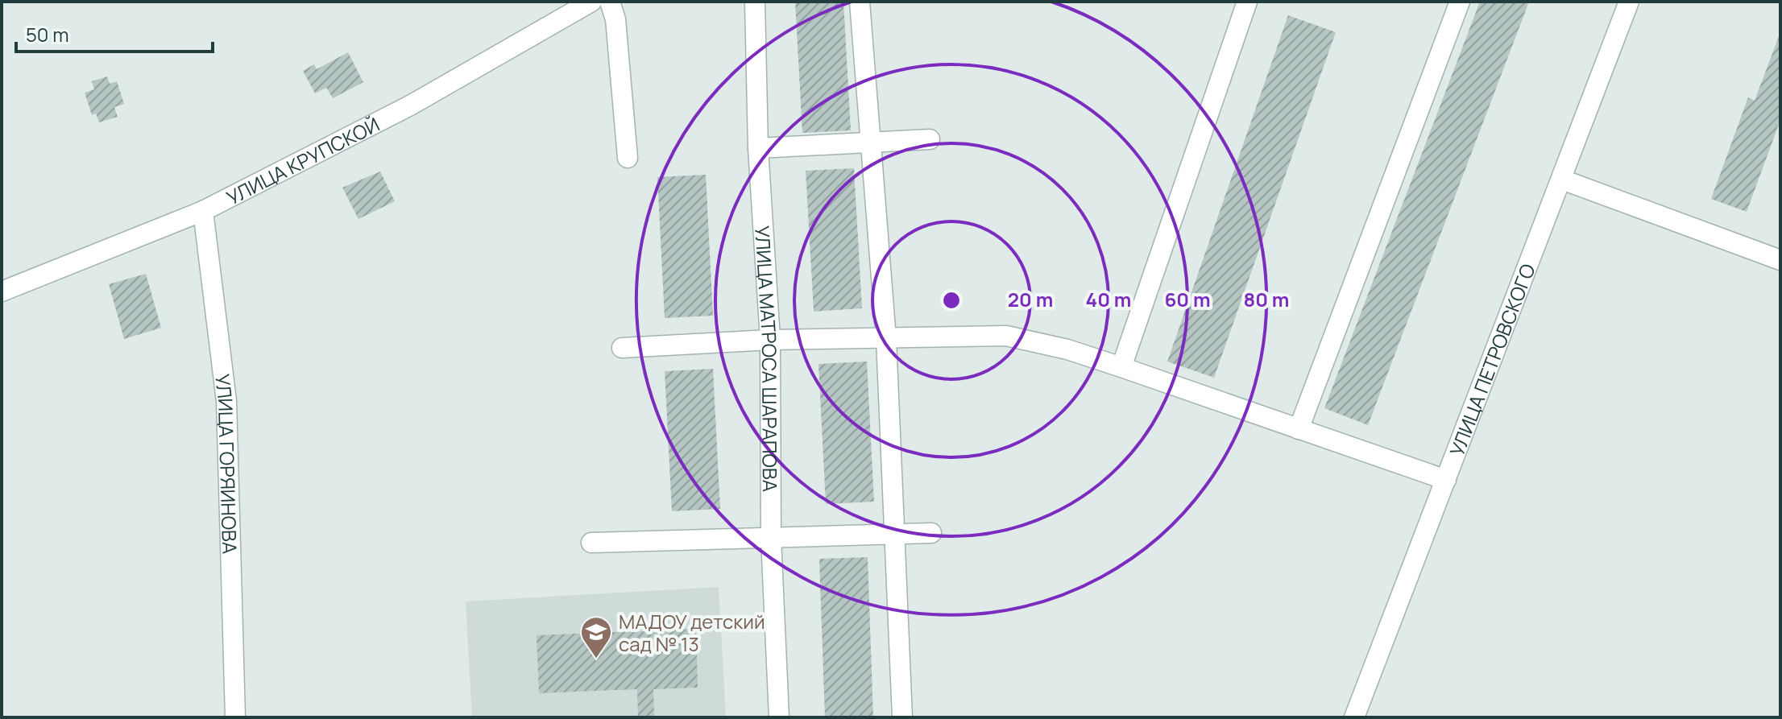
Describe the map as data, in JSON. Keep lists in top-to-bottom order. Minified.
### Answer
{"streets":{"street":["УЛИЦА КРУПСКОЙ","УЛИЦА МАТРОСА ШАРАПОВА","УЛИЦА ПЕТРОВСКОГО","УЛИЦА ГОРЯИНОВА"]},"crossings":[["УЛИЦА КРУПСКОЙ","УЛИЦА ГОРЯИНОВА"]],"places":{"school or university":["МАДОУ детский сад № 13"]},"scale_bar":"50 m","rings":["20 m","40 m","60 m","80 m"]}
